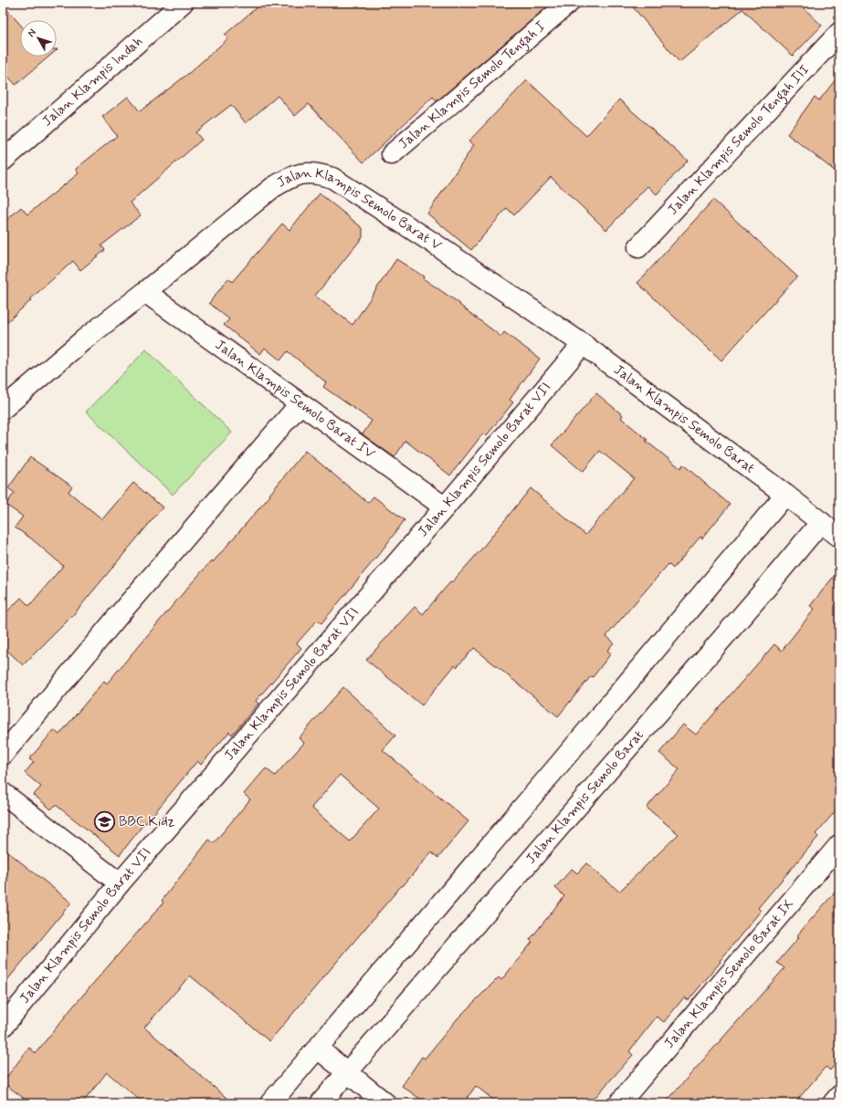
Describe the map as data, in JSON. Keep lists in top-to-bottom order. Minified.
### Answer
{"streets":{"street":["Jalan Klampis Indah","Jalan Klampis Semolo Tengah I","Jalan Klampis Semolo Tengah III","Jalan Klampis Semolo Barat V","Jalan Klampis Semolo Barat IV","Jalan Klampis Semolo Barat","Jalan Klampis Semolo Barat VII","Jalan Klampis Semolo Barat IX"]},"crossings":[["Jalan Klampis Semolo Barat V","Jalan Klampis Semolo Barat IV"],["Jalan Klampis Semolo Barat V","Jalan Klampis Semolo Barat"],["Jalan Klampis Semolo Barat V","Jalan Klampis Semolo Barat VII"],["Jalan Klampis Semolo Barat IV","Jalan Klampis Semolo Barat VII"],["Jalan Klampis Semolo Barat","Jalan Klampis Semolo Barat VII"]],"places":{"school or university":["BBC Kidz"]},"north":"top left"}
